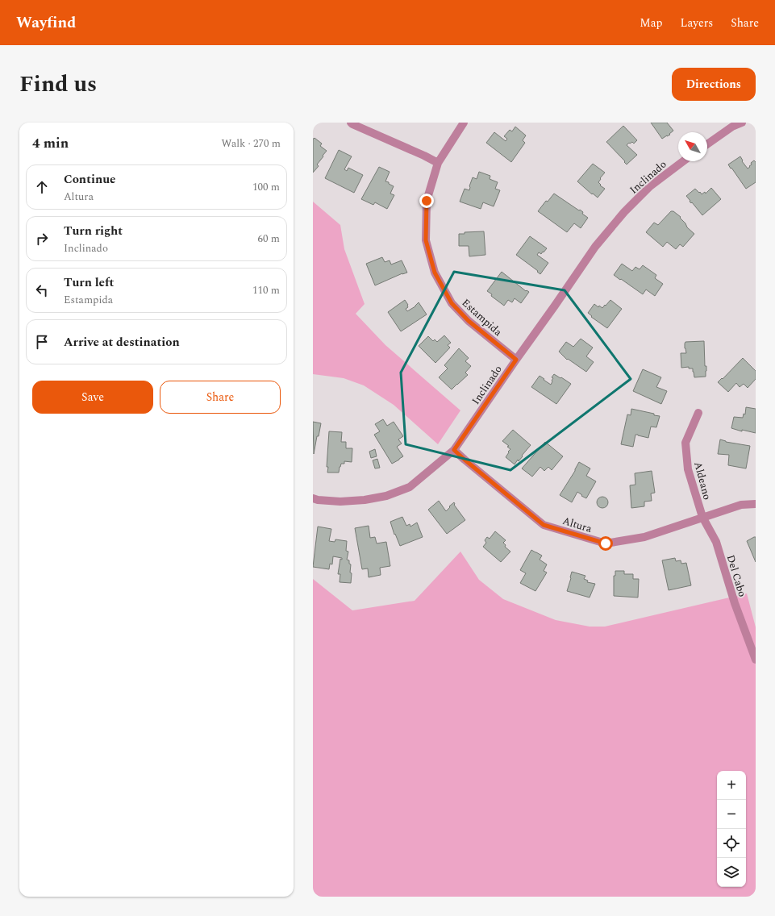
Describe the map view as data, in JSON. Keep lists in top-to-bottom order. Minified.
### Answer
{"streets":{"street":["Inclinado","Estampida","Aldeano","Altura","Del Cabo"]},"crossings":[["Inclinado","Estampida"],["Inclinado","Altura"],["Aldeano","Altura"],["Aldeano","Del Cabo"],["Altura","Del Cabo"]],"north":"top left","page":{"header":"Wayfind","nav":["Map","Layers","Share"],"title":"Find us","buttons":["Directions",["Save","Share"]],"heading":["4 min","Walk · 270 m"],"list":[["Continue","Altura","100 m"],["Turn right","Inclinado","60 m"],["Turn left","Estampida","110 m"],"Arrive at destination"],"map_buttons":["+","−"]}}
